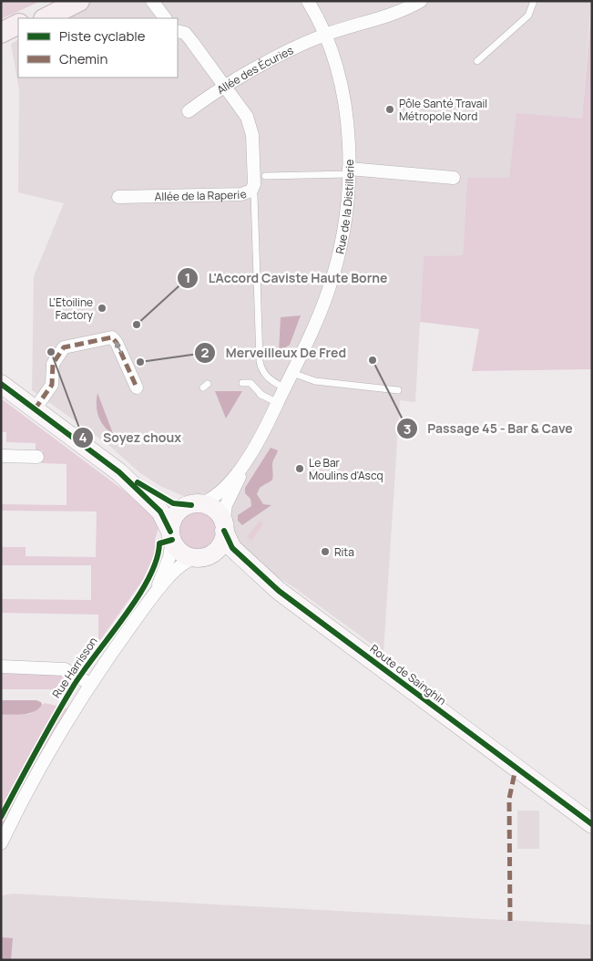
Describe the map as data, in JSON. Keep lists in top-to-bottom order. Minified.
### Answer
{"streets":{"street":["Allée des Écuries","Allée de la Raperie","Rue de la Distillerie","Rue Harrisson","Route de Sainghin"]},"crossings":[["Allée des Écuries","Allée de la Raperie"],["Allée des Écuries","Rue de la Distillerie"],["Rue de la Distillerie","Rue Harrisson"],["Rue de la Distillerie","Route de Sainghin"],["Rue Harrisson","Route de Sainghin"]],"places":["Pôle Santé Travail Métropole Nord","L'Etoiline Factory","L'Accord Caviste Haute Borne","Soyez choux","Passage 45 - Bar & Cave","Merveilleux De Fred","Le Bar Moulins d'Ascq","Rita"],"legend":["Piste cyclable","Chemin"]}
